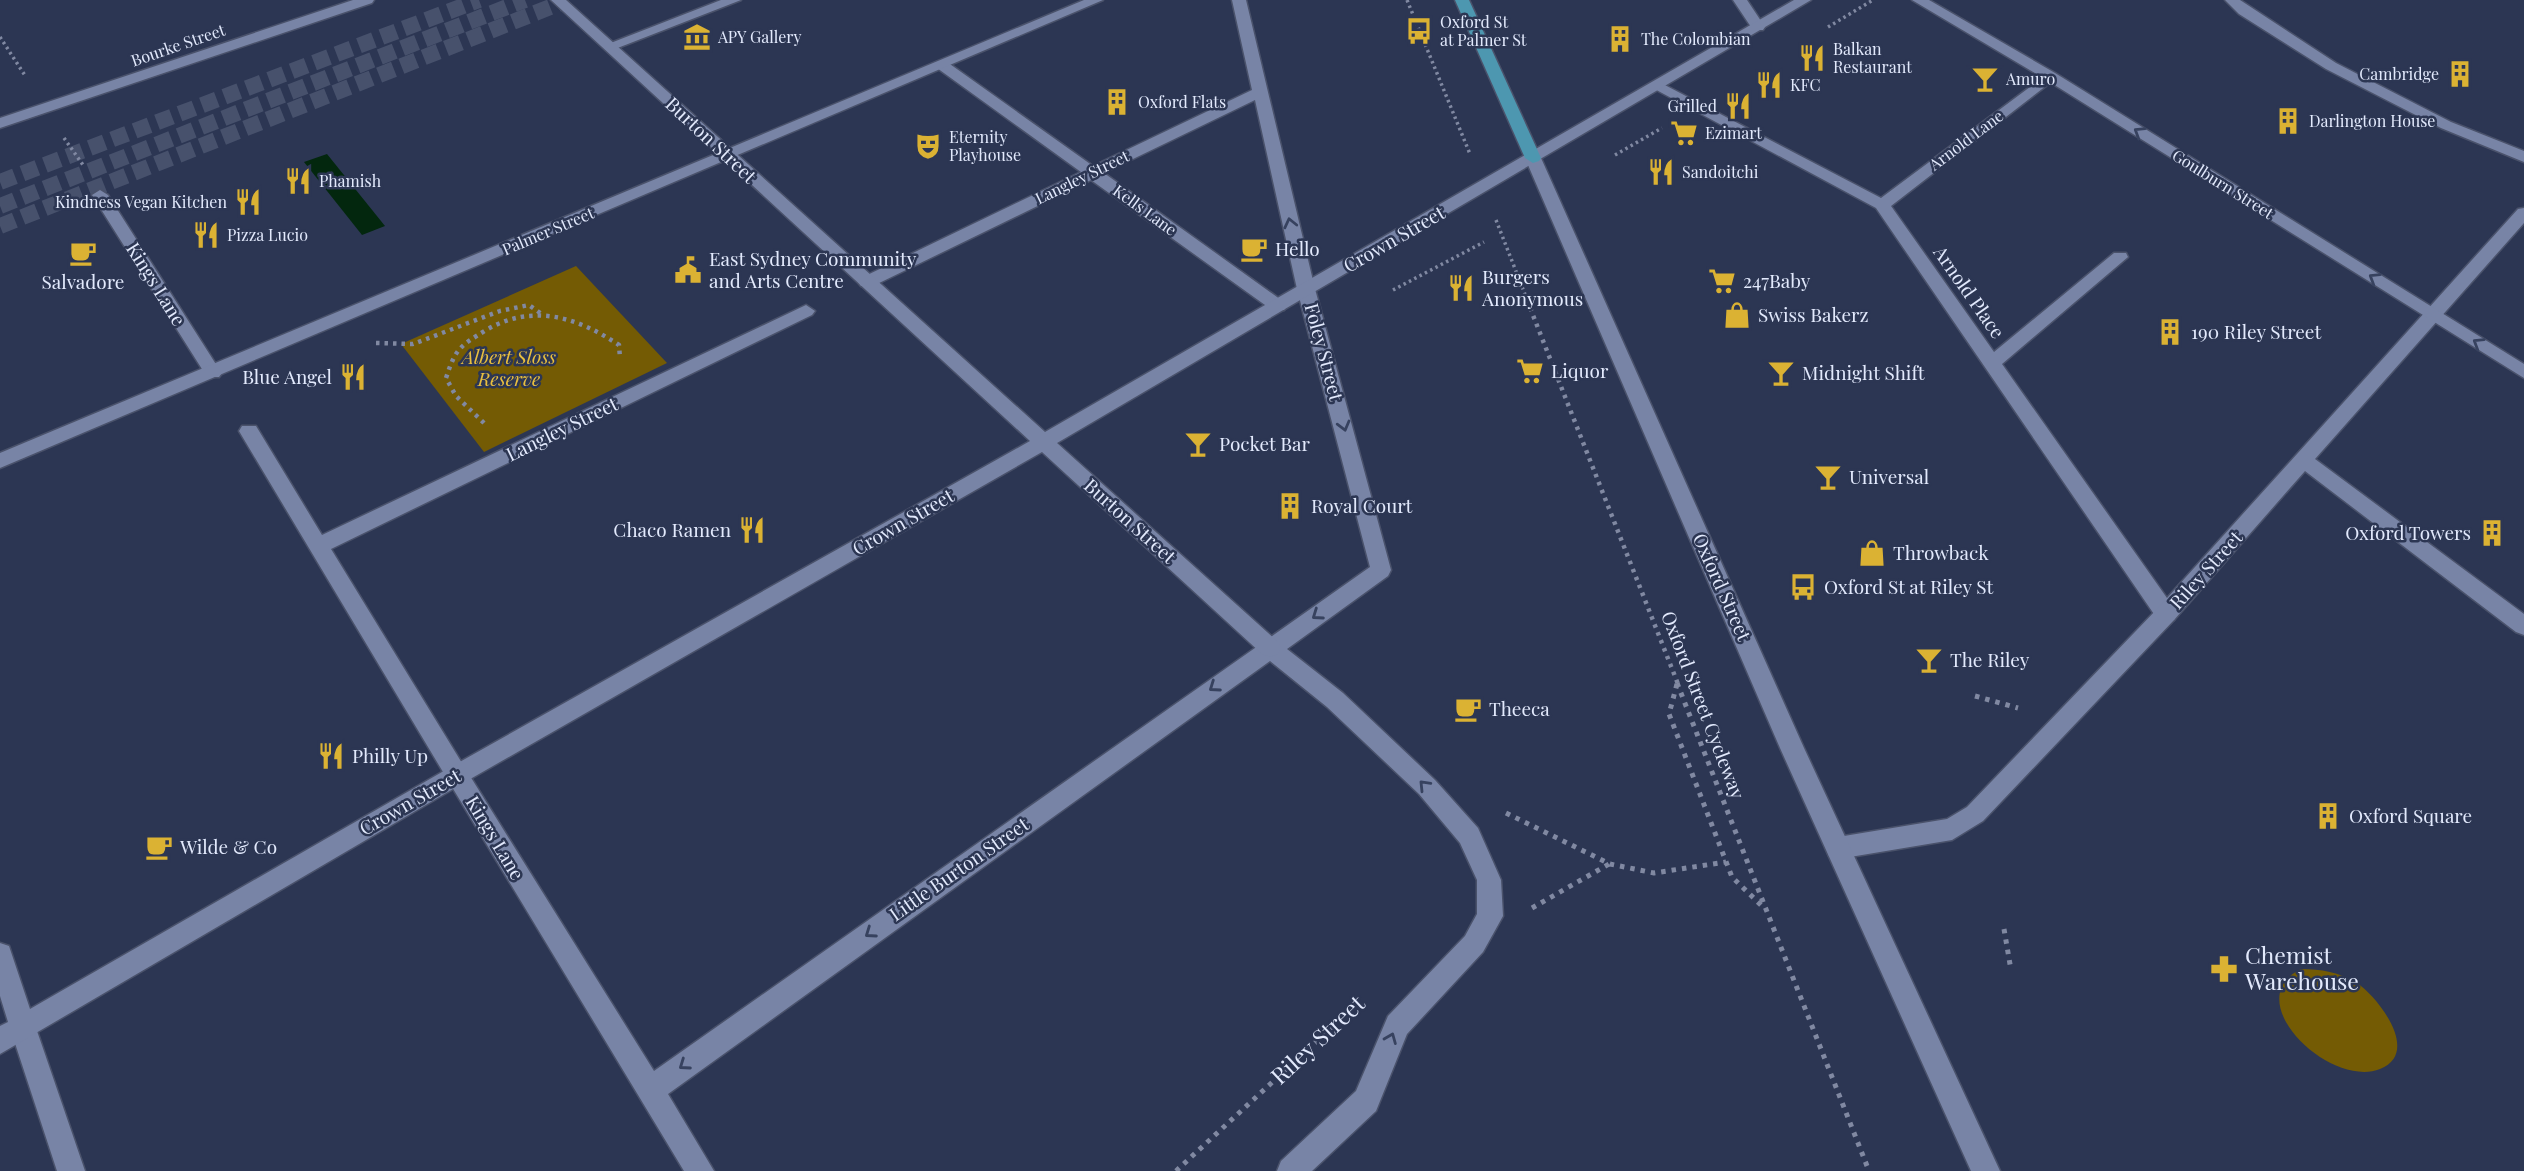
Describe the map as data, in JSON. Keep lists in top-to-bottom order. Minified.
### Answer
{"streets":{"main road":["Oxford Street"],"street":["Bourke Street","Burton Street","Arnold Lane","Langley Street","Goulburn Street","Kells Lane","Palmer Street","Crown Street","Kings Lane","Arnold Place","Foley Street","Riley Street","Little Burton Street"],"path":["Oxford Street Cycleway"]},"crossings":[["Burton Street","Langley Street"],["Burton Street","Palmer Street"],["Burton Street","Crown Street"],["Burton Street","Foley Street"],["Burton Street","Little Burton Street"],["Arnold Lane","Goulburn Street"],["Arnold Lane","Arnold Place"],["Langley Street","Kells Lane"],["Langley Street","Kings Lane"],["Langley Street","Foley Street"],["Goulburn Street","Riley Street"],["Kells Lane","Palmer Street"],["Kells Lane","Crown Street"],["Palmer Street","Kings Lane"],["Crown Street","Kings Lane"],["Crown Street","Arnold Place"],["Crown Street","Foley Street"],["Crown Street","Oxford Street"],["Kings Lane","Little Burton Street"],["Arnold Place","Riley Street"],["Foley Street","Little Burton Street"],["Riley Street","Oxford Street"]],"one_way":["Little Burton Street"],"parks":["Albert Sloss Reserve"],"places":{"bus stop":["Oxford St at Palmer St","Oxford St at Riley St"],"museum":["APY Gallery"],"building":["The Colombian","Cambridge","Oxford Flats","Darlington House","190 Riley Street","Royal Court","Oxford Towers","Oxford Square"],"restaurant":["Balkan Restaurant","KFC","Grilled","Sandoitchi","Phamish","Kindness Vegan Kitchen","Pizza Lucio","Burgers Anonymous","Blue Angel","Chaco Ramen","Philly Up"],"bar":["Amuro","Midnight Shift","Pocket Bar","Universal","The Riley"],"supermarket":["Ezimart","247Baby","Liquor"],"theatre":["Eternity Playhouse"],"cafe":["Hello","Salvadore","Theeca","Wilde & Co"],"public building":["East Sydney Community and Arts Centre"],"shop":["Swiss Bakerz","Throwback"],"pharmacy":["Chemist Warehouse"]}}
